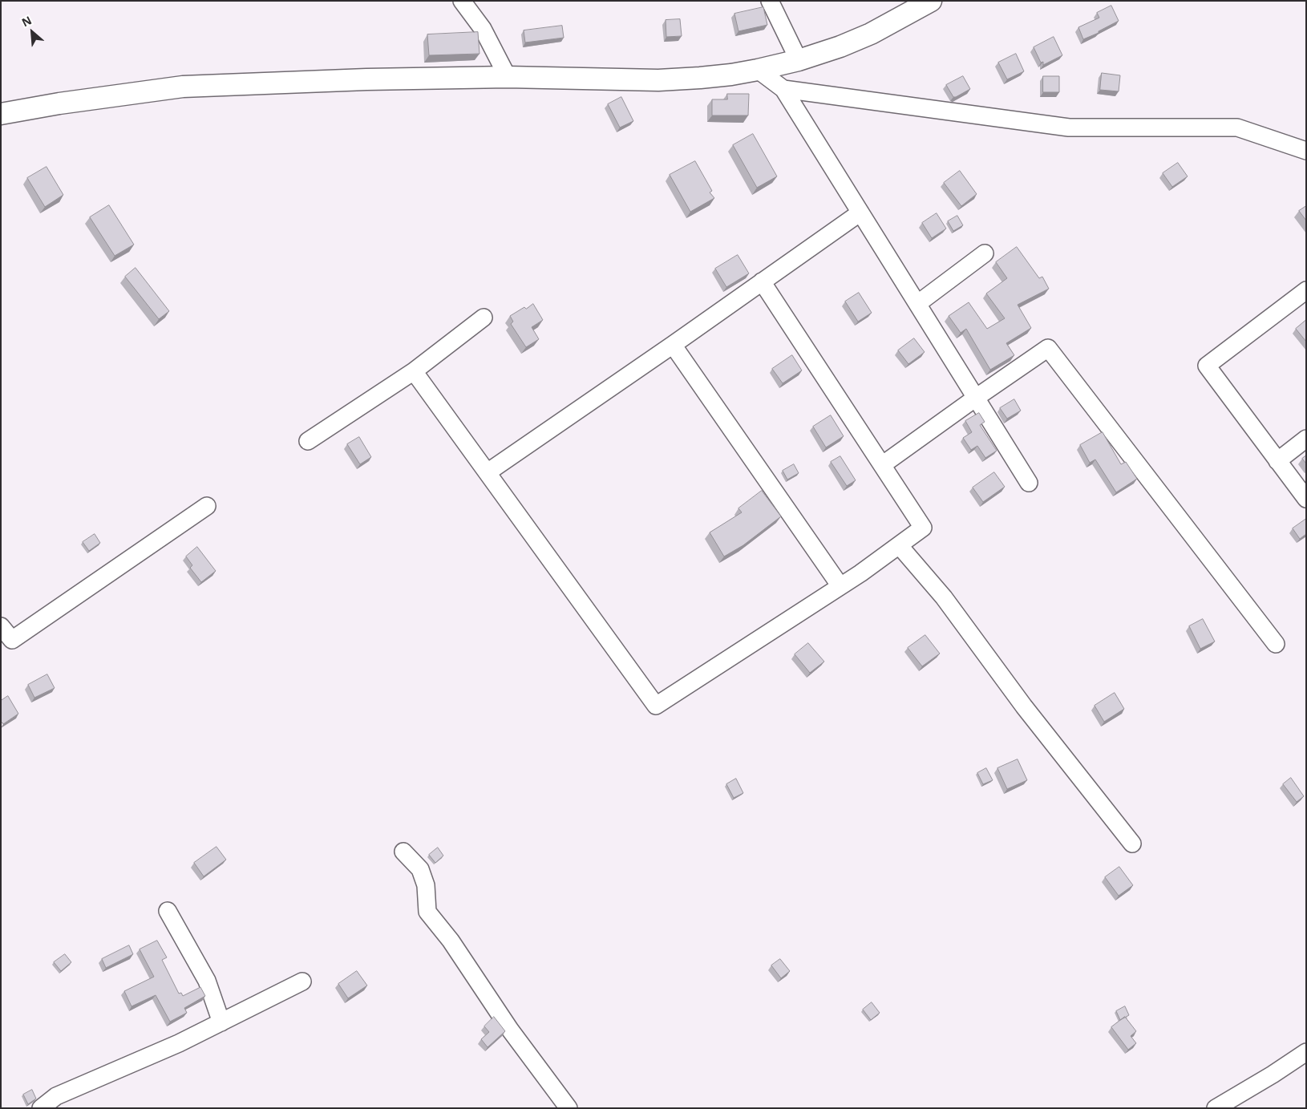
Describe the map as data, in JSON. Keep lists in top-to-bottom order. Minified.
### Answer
{"north":"top left"}
